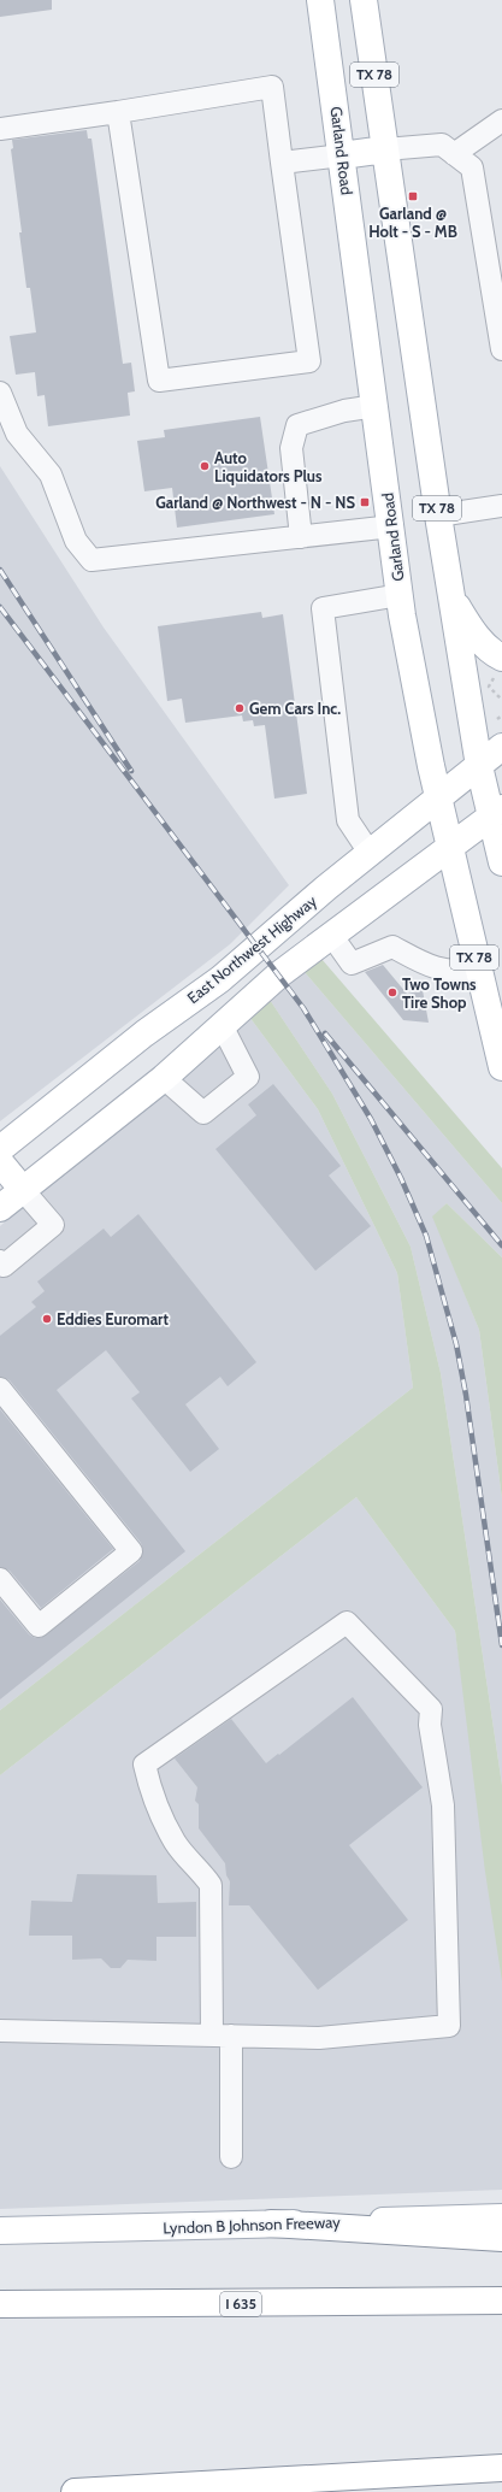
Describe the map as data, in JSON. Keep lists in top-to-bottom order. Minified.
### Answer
{"streets":{"main road":["TX 78","Garland Road","East Northwest Highway","Lyndon B Johnson Freeway","I 635"]},"crossings":[["TX 78","East Northwest Highway"],["Garland Road","East Northwest Highway"]],"places":{"transit":["Garland @ Holt - S - MB","Garland @ Northwest - N - NS"],"other":["Auto Liquidators Plus","Gem Cars Inc.","Two Towns Tire Shop","Eddies Euromart"]}}
